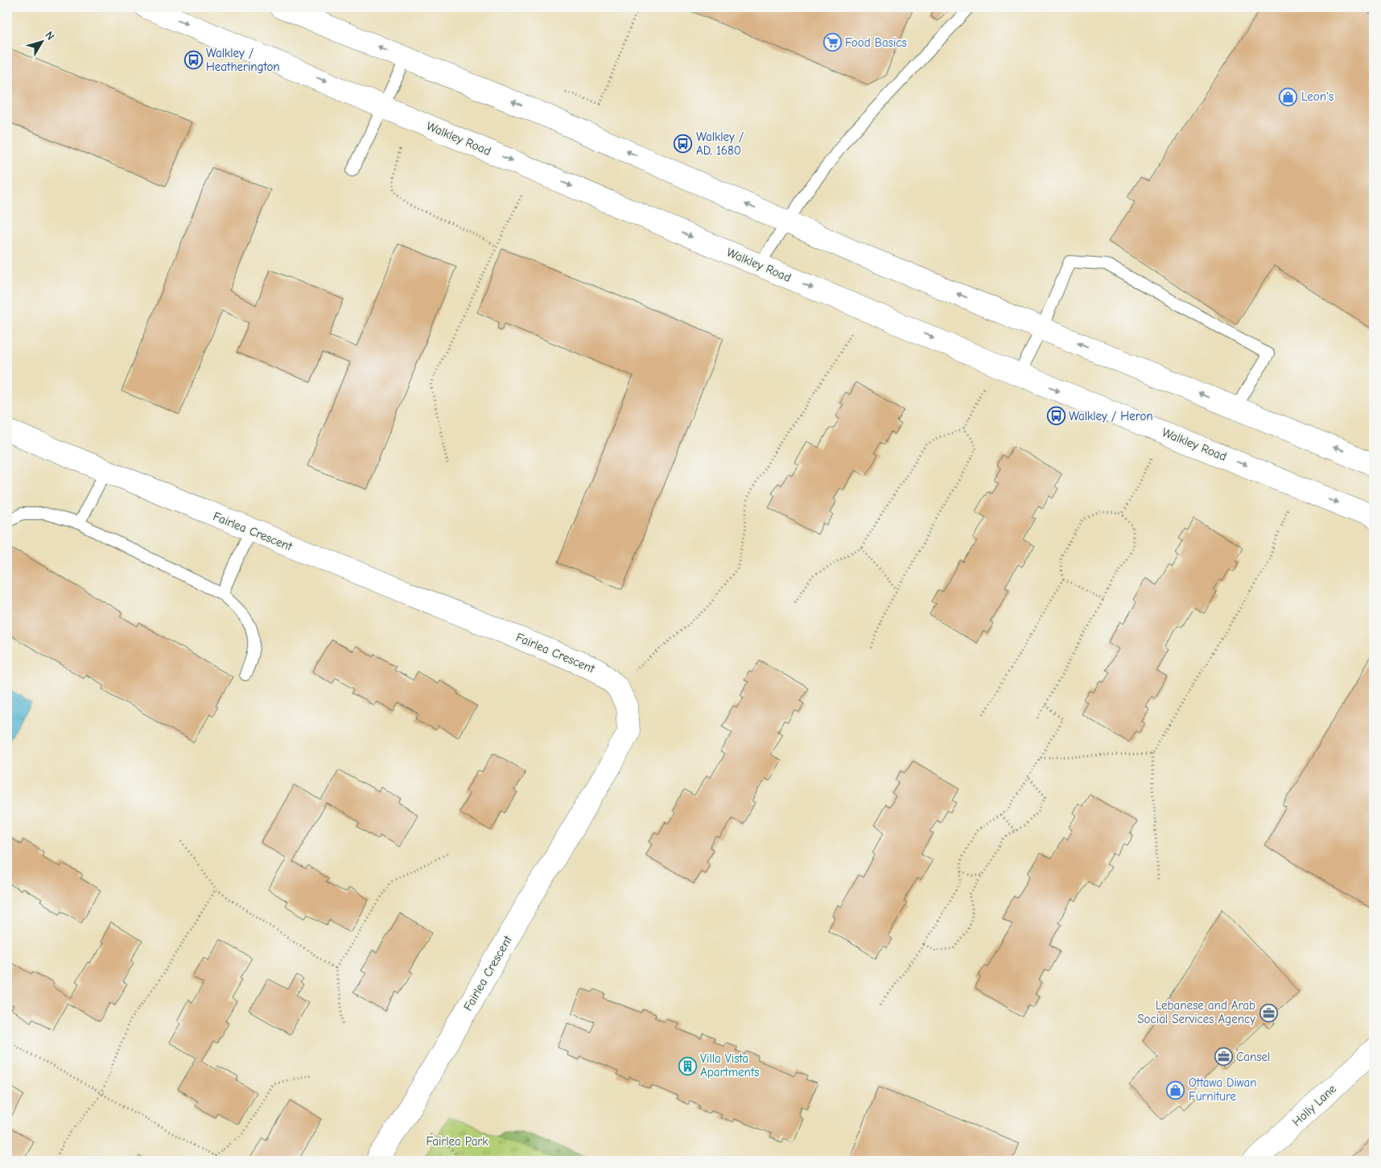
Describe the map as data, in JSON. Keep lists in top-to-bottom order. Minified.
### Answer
{"streets":{"main road":["Walkley Road","Fairlea Crescent","Holly Lane"]},"parks":["Fairlea Park"],"places":{"supermarket":["Food Basics"],"bus stop":["Walkley / Heatherington","Walkley / AD. 1680","Walkley / Heron"],"shop":["Leon's","Ottawa Diwan Furniture"],"office":["Lebanese and Arab Social Services Agency","Cansel"],"building":["Villa Vista Apartments"]},"north":"top right"}
